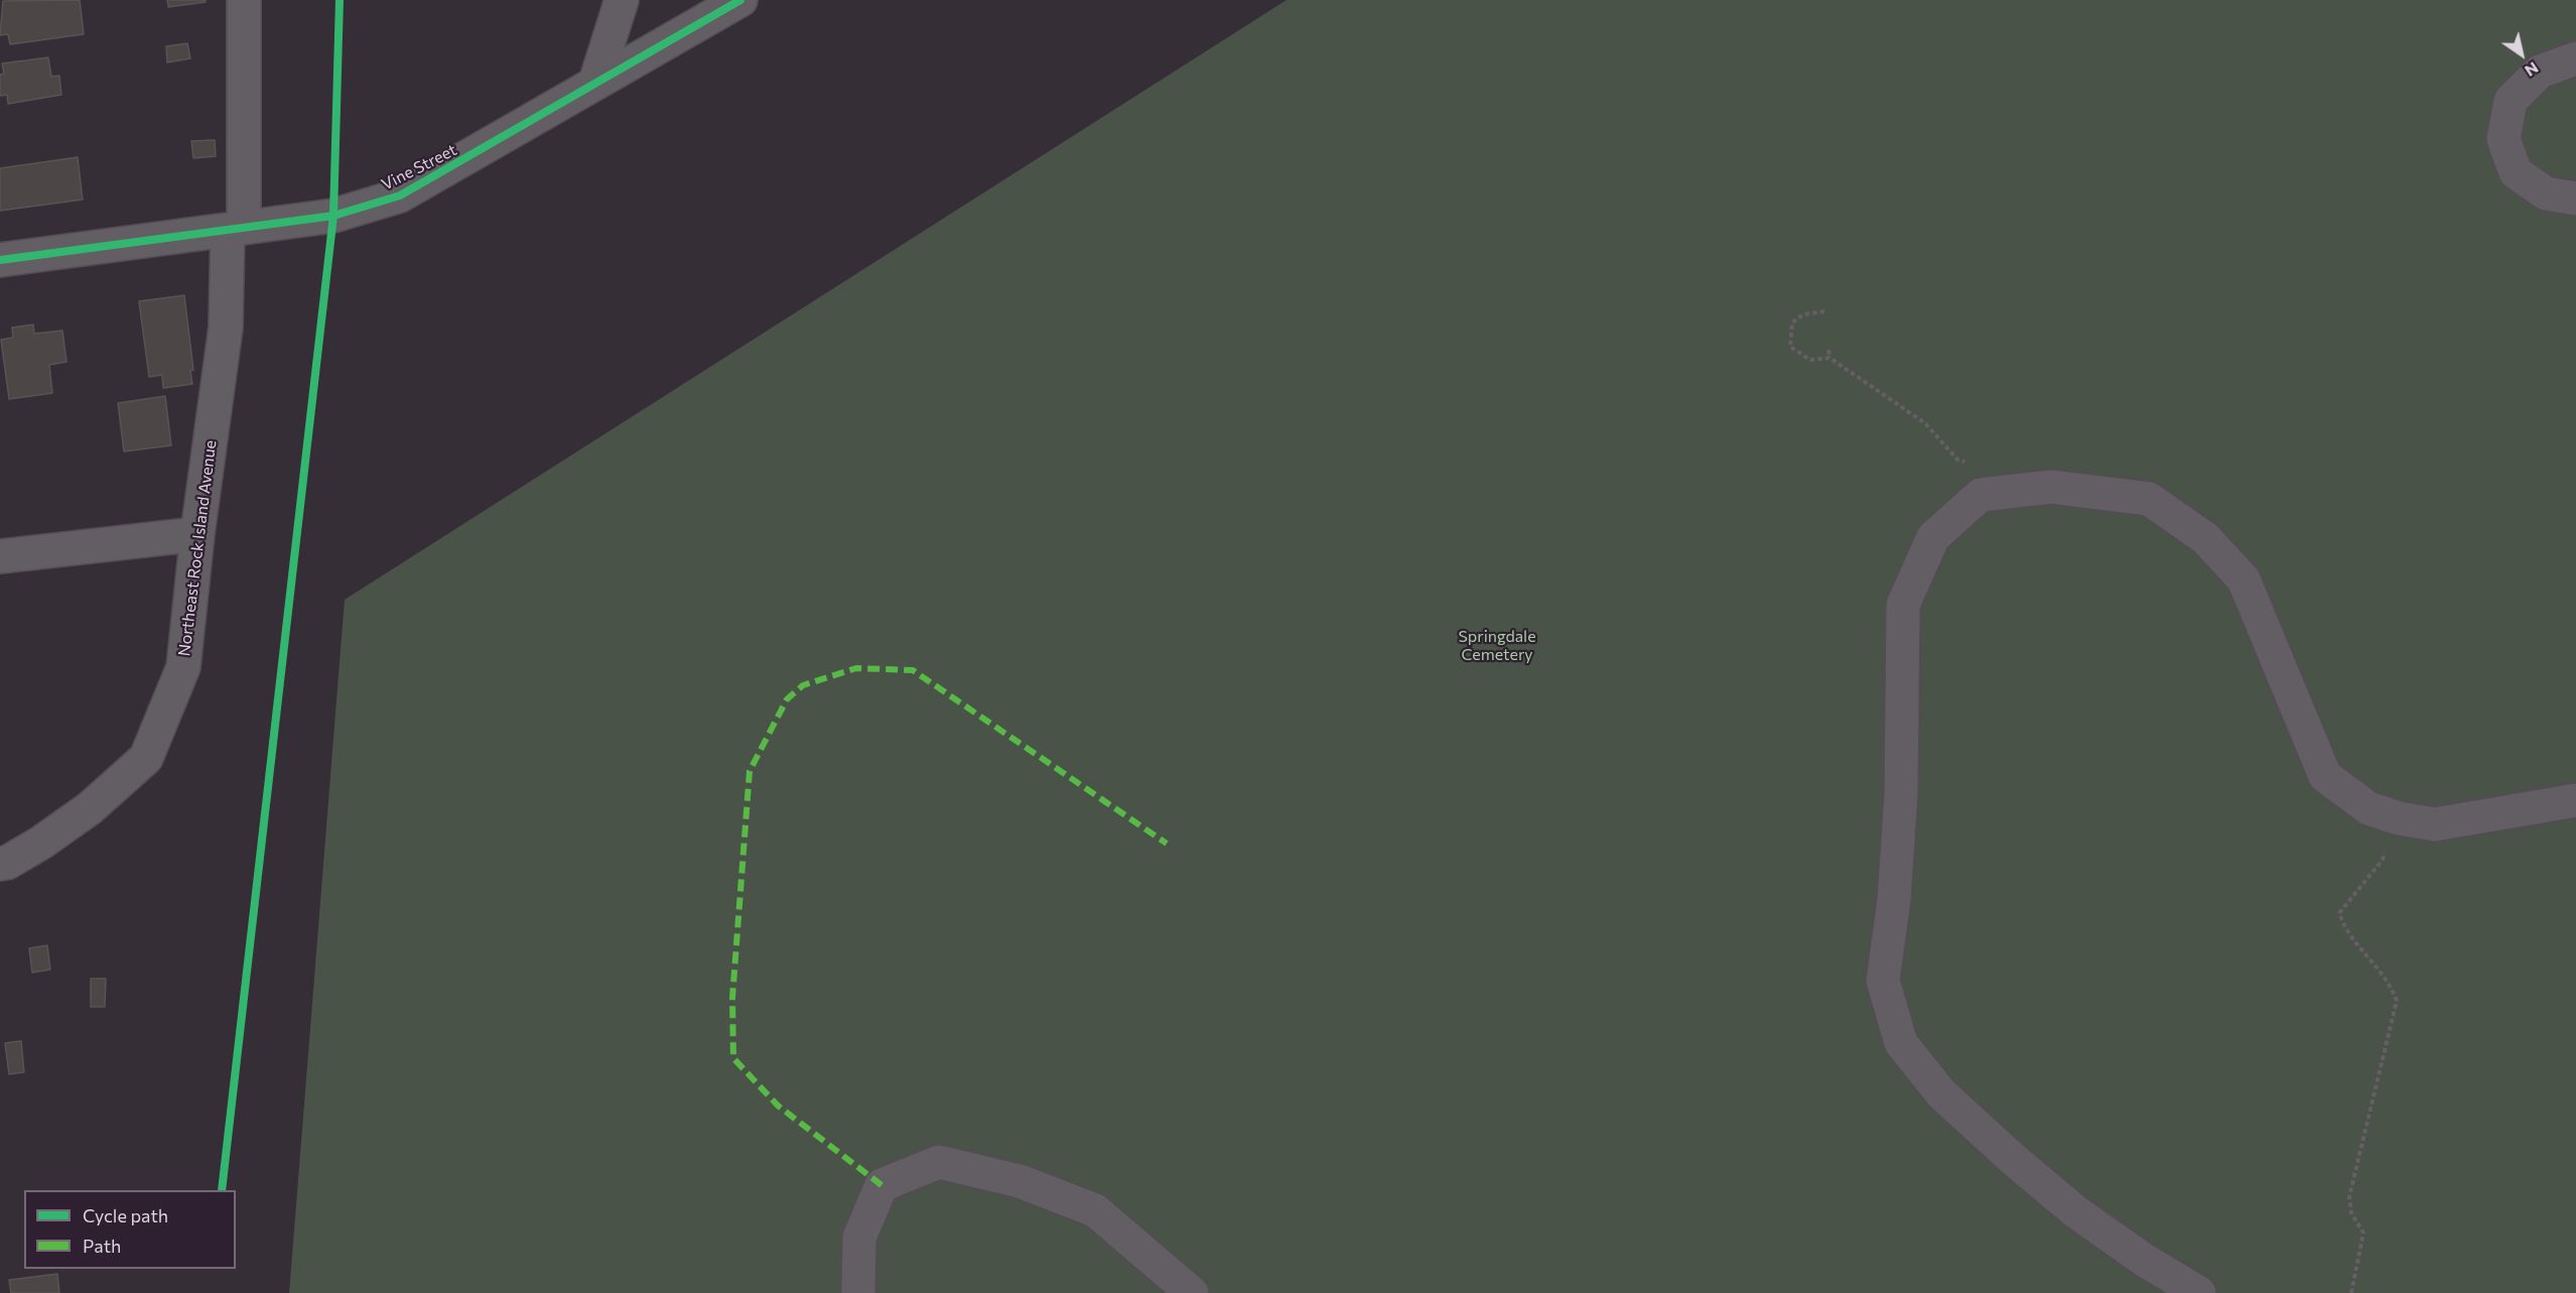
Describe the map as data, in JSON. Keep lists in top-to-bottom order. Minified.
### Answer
{"streets":{"street":["Vine Street","Northeast Rock Island Avenue"]},"crossings":[["Vine Street","Northeast Rock Island Avenue"]],"parks":["Springdale Cemetery"],"legend":["Cycle path","Path"],"north":"bottom right"}
